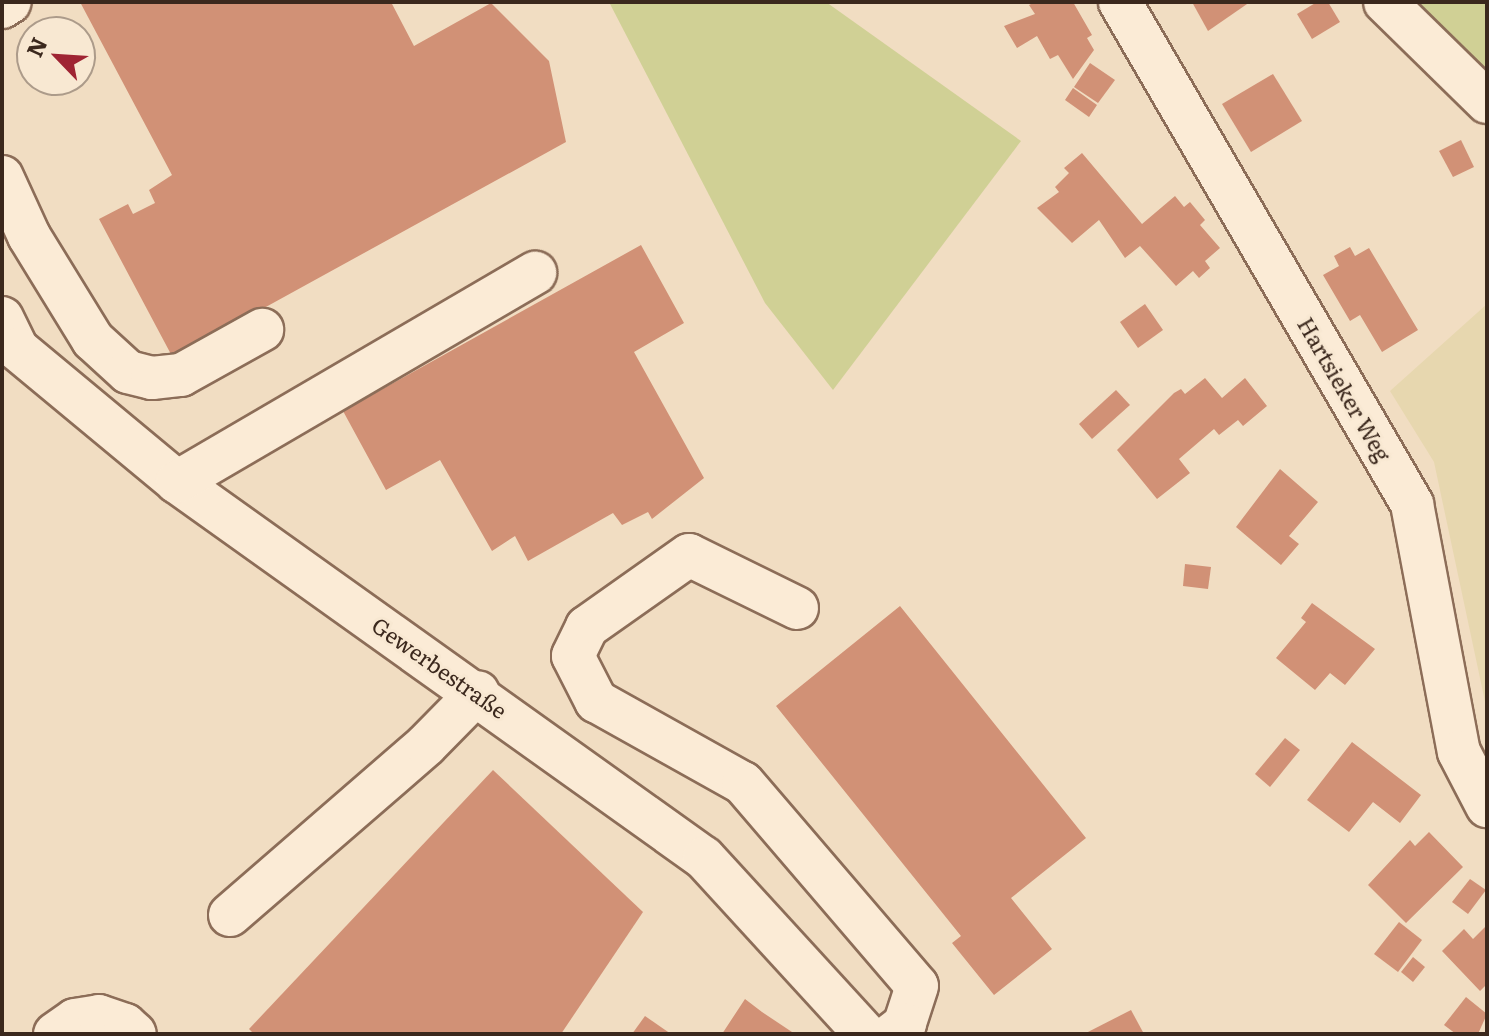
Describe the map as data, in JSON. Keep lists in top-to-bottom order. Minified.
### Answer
{"streets":{"street":["Hartsieker Weg","Gewerbestraße"]},"north":"top left"}
